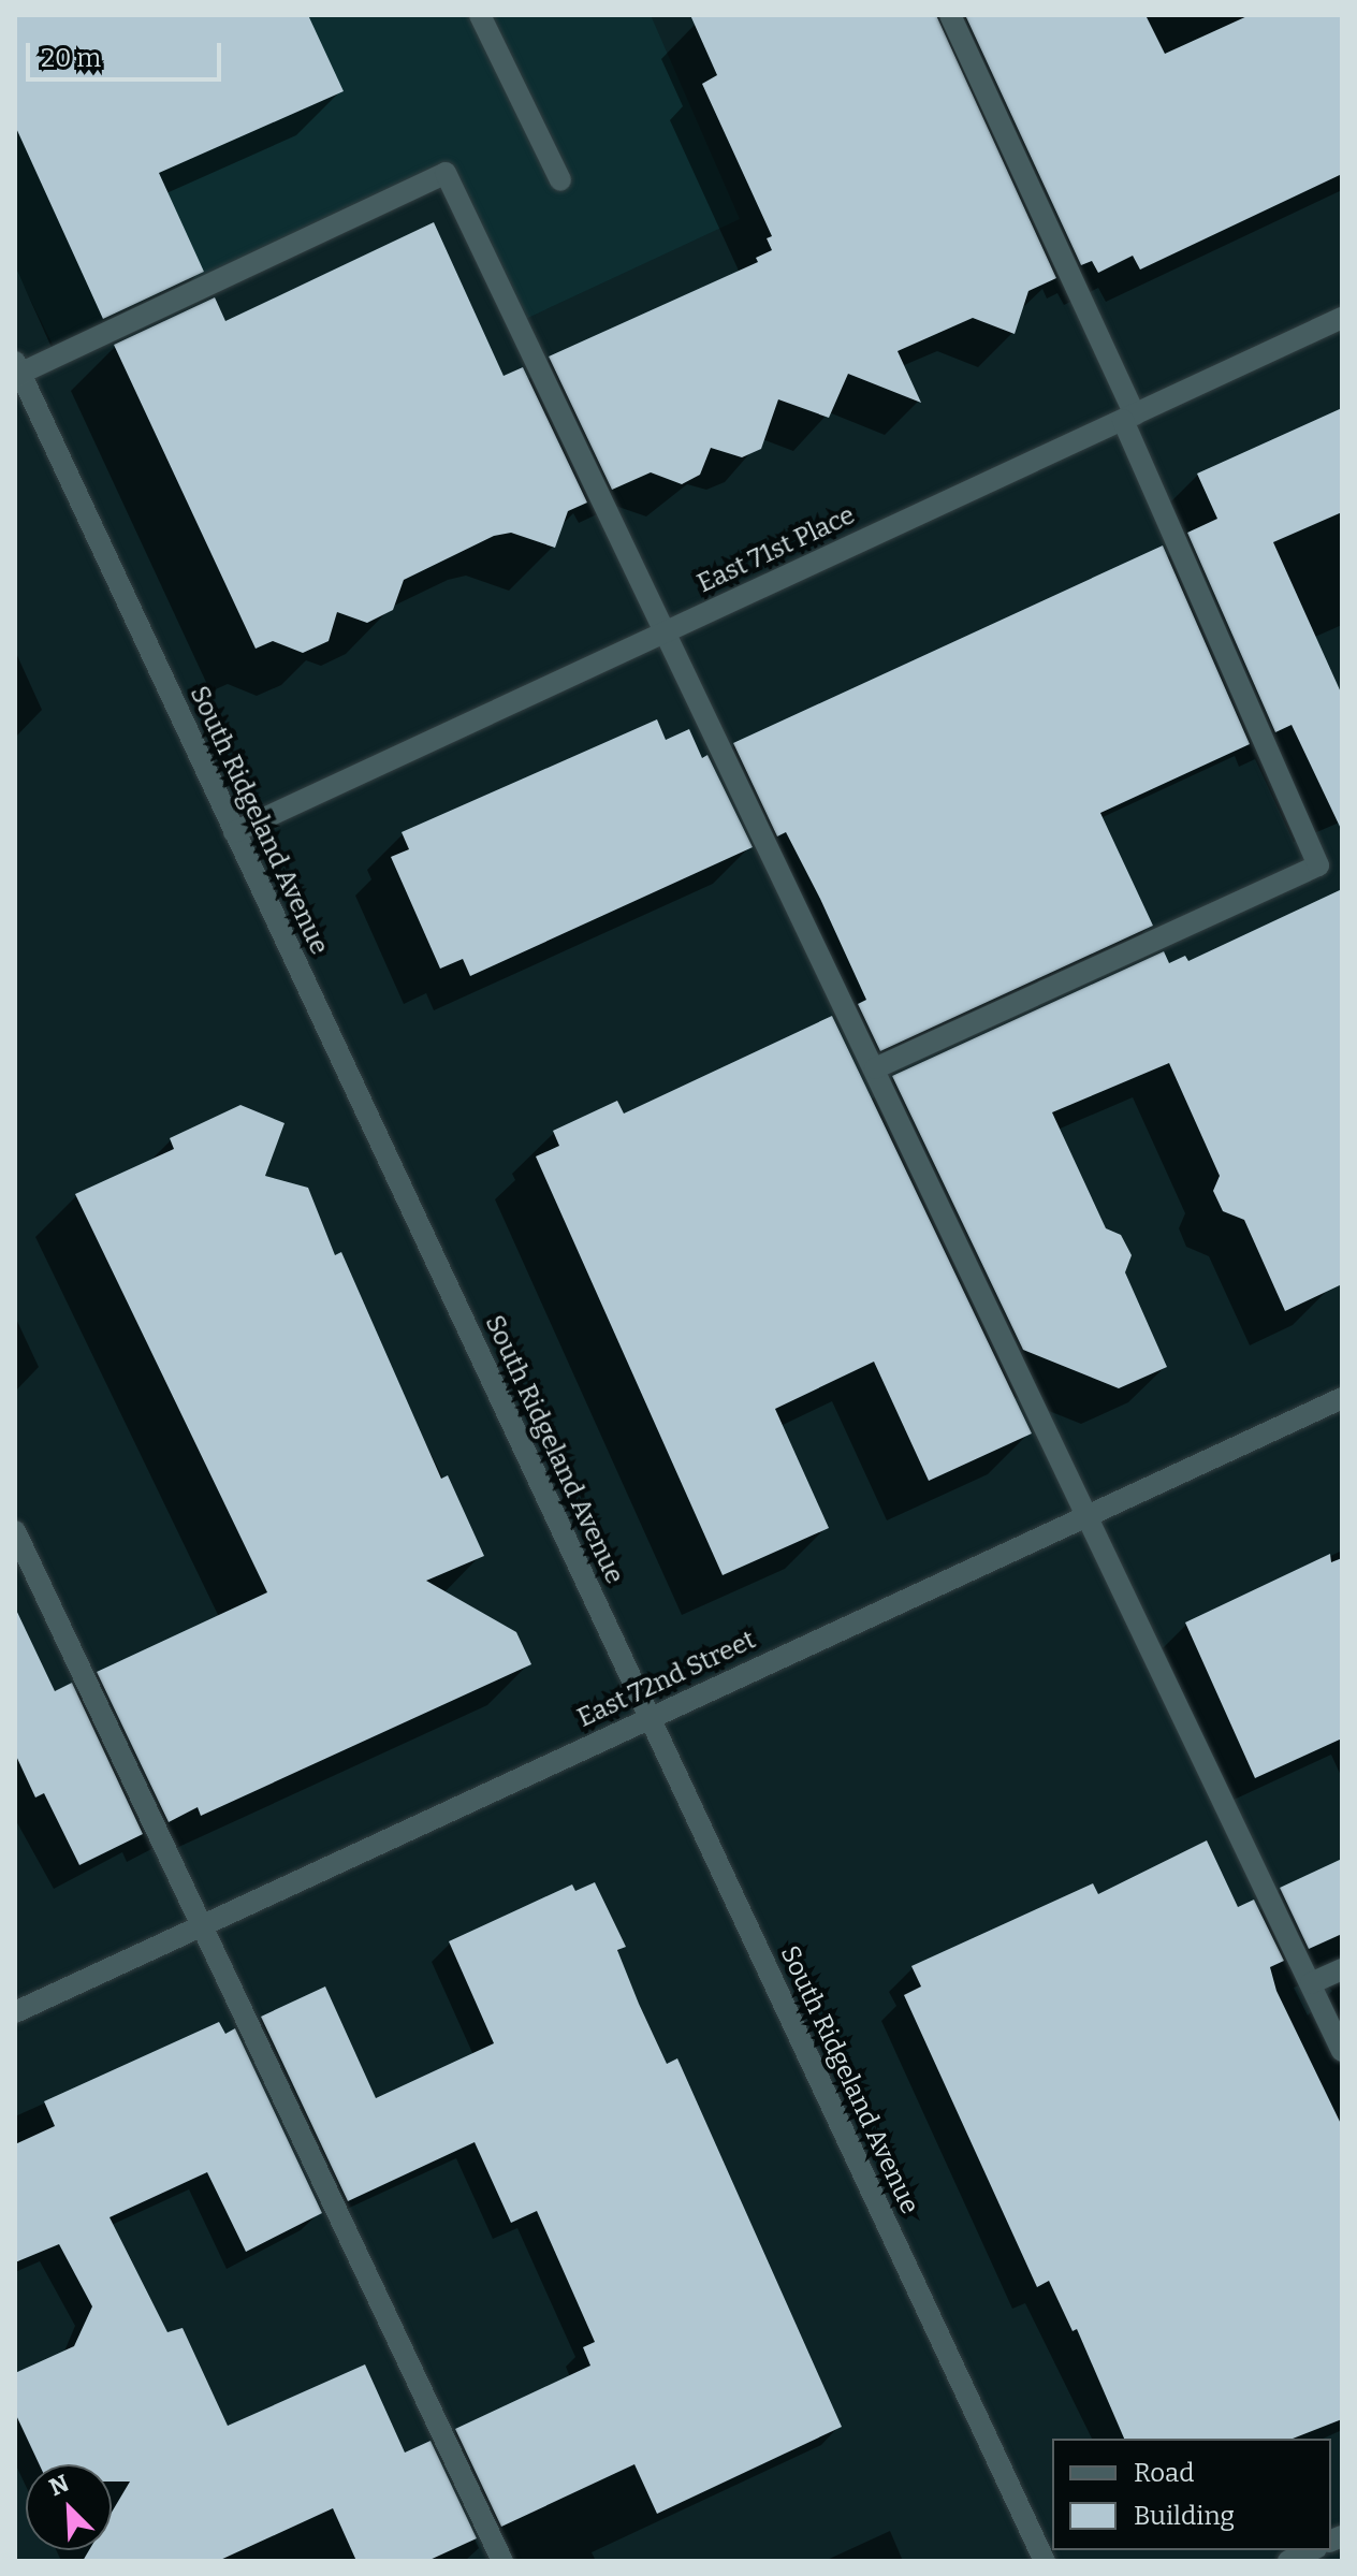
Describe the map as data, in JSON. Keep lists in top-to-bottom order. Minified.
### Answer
{"streets":{"street":["East 71st Place","South Ridgeland Avenue","East 72nd Street"]},"crossings":[["East 71st Place","South Ridgeland Avenue"],["South Ridgeland Avenue","East 72nd Street"]],"legend":["Road","Building"],"scale_bar":"20 m","north":"top left"}
